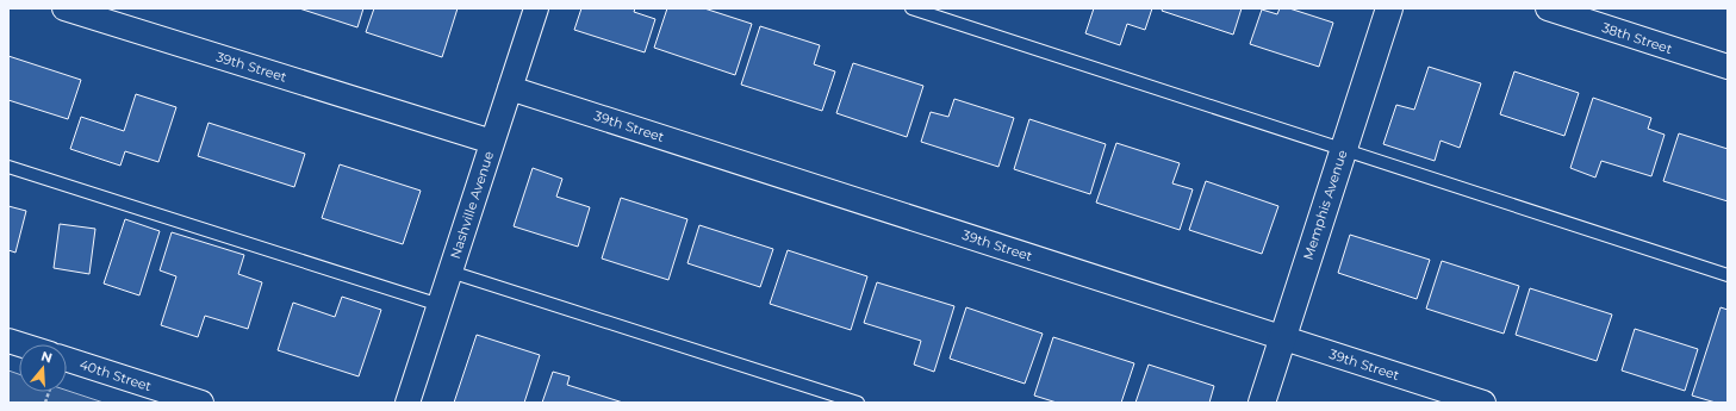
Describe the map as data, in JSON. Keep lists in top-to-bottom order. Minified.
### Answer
{"streets":{"street":["38th Street","39th Street","Nashville Avenue","Memphis Avenue","40th Street"]},"crossings":[["39th Street","Nashville Avenue"],["39th Street","Memphis Avenue"]],"north":"top"}
